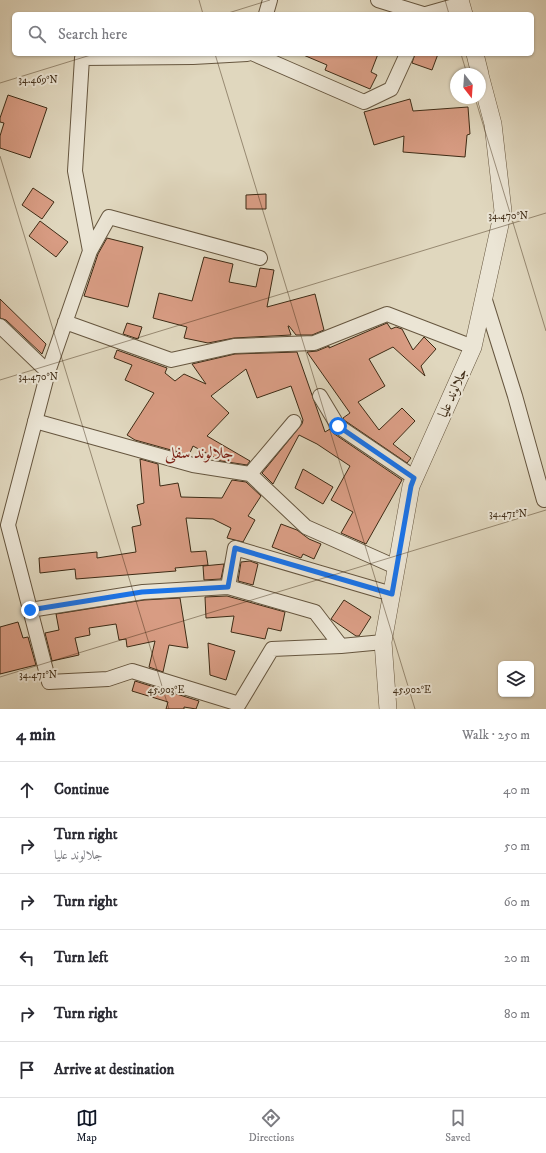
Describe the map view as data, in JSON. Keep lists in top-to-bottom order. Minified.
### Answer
{"streets":{"street":["جلالوند علیا"]},"districts":["جلالوند سفلی"],"north":"bottom","page":{"search":"Search here","heading":["4 min","Walk · 250 m"],"list":[["Continue","40 m"],["Turn right","جلالوند علیا","50 m"],["Turn right","60 m"],["Turn left","20 m"],["Turn right","80 m"],"Arrive at destination"],"nav":["Map","Directions","Saved"]},"coordinates":["34.469°N","34.470°N","34.471°N","45.903°E","45.902°E"]}
